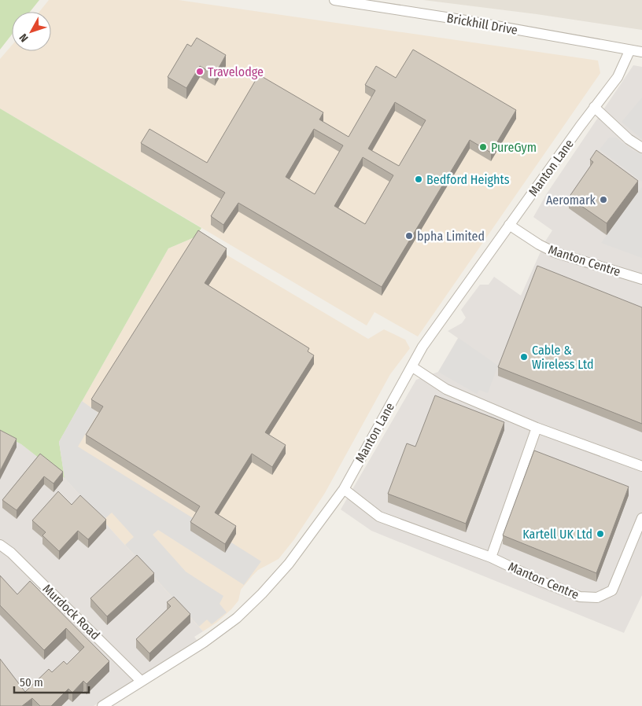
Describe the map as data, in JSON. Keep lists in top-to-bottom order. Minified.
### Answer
{"streets":{"street":["Brickhill Drive","Manton Lane","Manton Centre","Murdock Road"]},"crossings":[["Brickhill Drive","Manton Lane"],["Manton Lane","Manton Centre"],["Manton Lane","Murdock Road"]],"places":["Travelodge","PureGym","Bedford Heights","Aeromark","bpha Limited","Cable & Wireless Ltd","Kartell UK Ltd"],"scale_bar":"50 m","north":"bottom left"}
